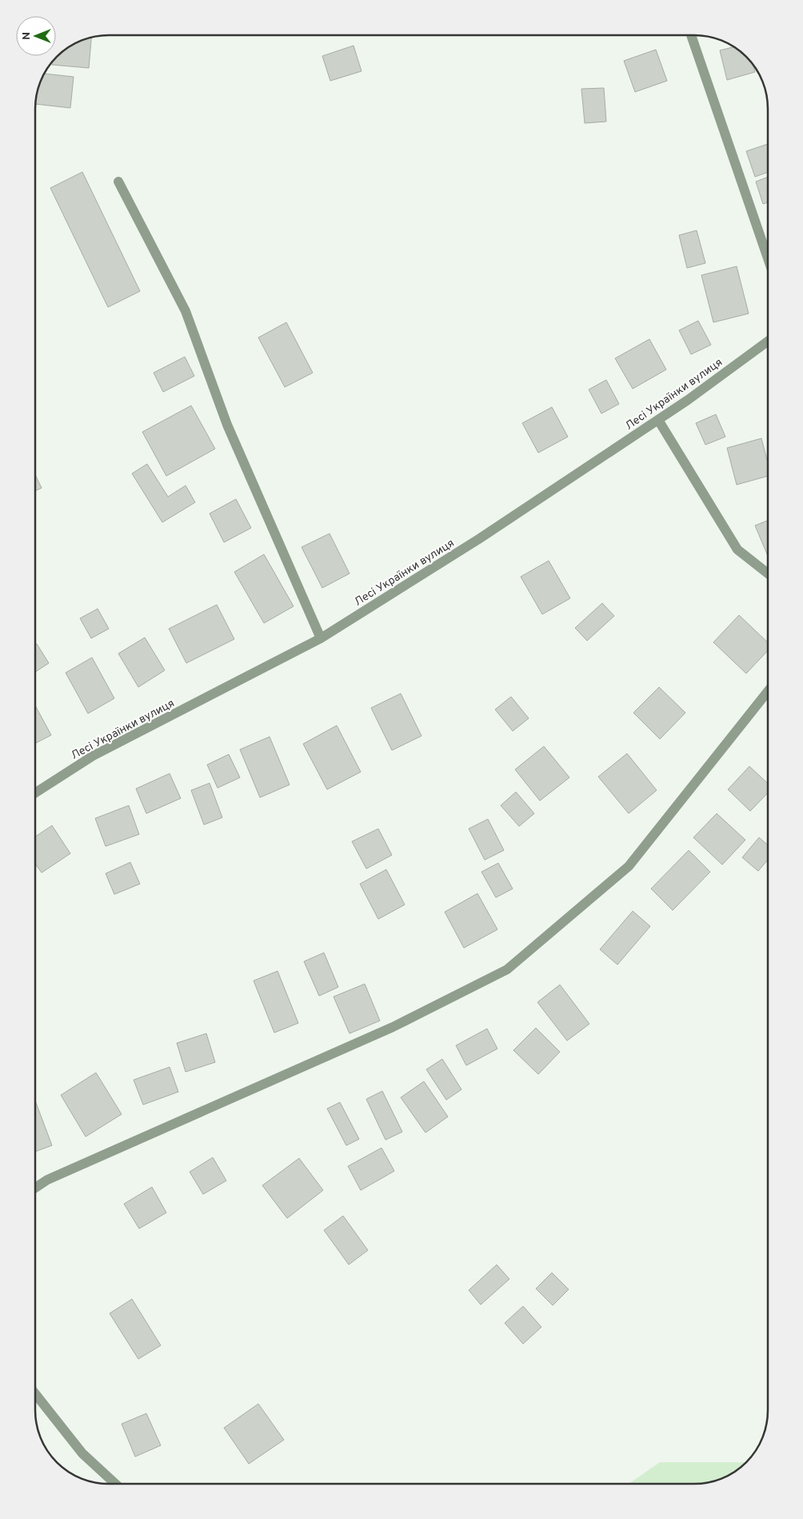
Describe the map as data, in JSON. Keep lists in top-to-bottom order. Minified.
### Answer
{"streets":{"street":["Лесі Українки вулиця"]},"north":"left"}
